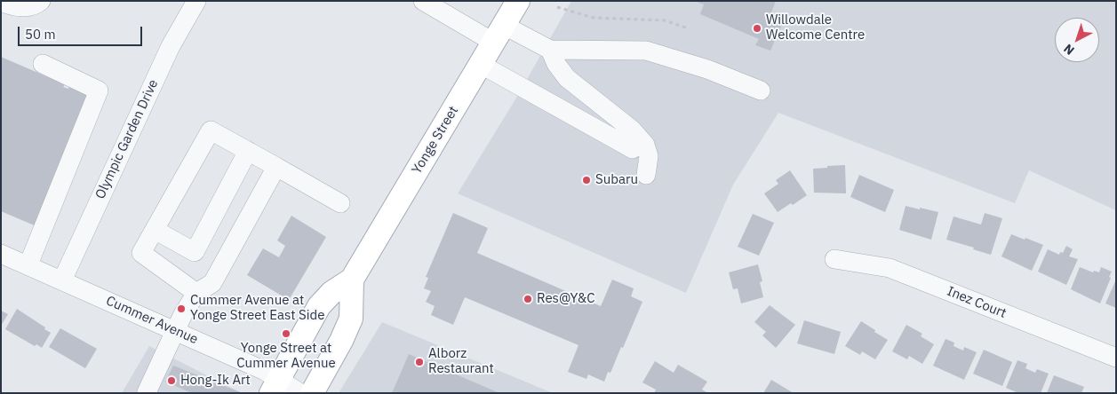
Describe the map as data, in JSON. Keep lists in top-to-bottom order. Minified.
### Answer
{"streets":{"main road":["Yonge Street"],"street":["Olympic Garden Drive","Inez Court","Cummer Avenue"]},"crossings":[["Olympic Garden Drive","Cummer Avenue"],["Yonge Street","Cummer Avenue"]],"places":["Willowdale Welcome Centre","Subaru","Res@Y&C","Cummer Avenue at Yonge Street East Side","Yonge Street at Cummer Avenue","Alborz Restaurant","Hong-Ik Art"],"scale_bar":"50 m","north":"bottom left"}
